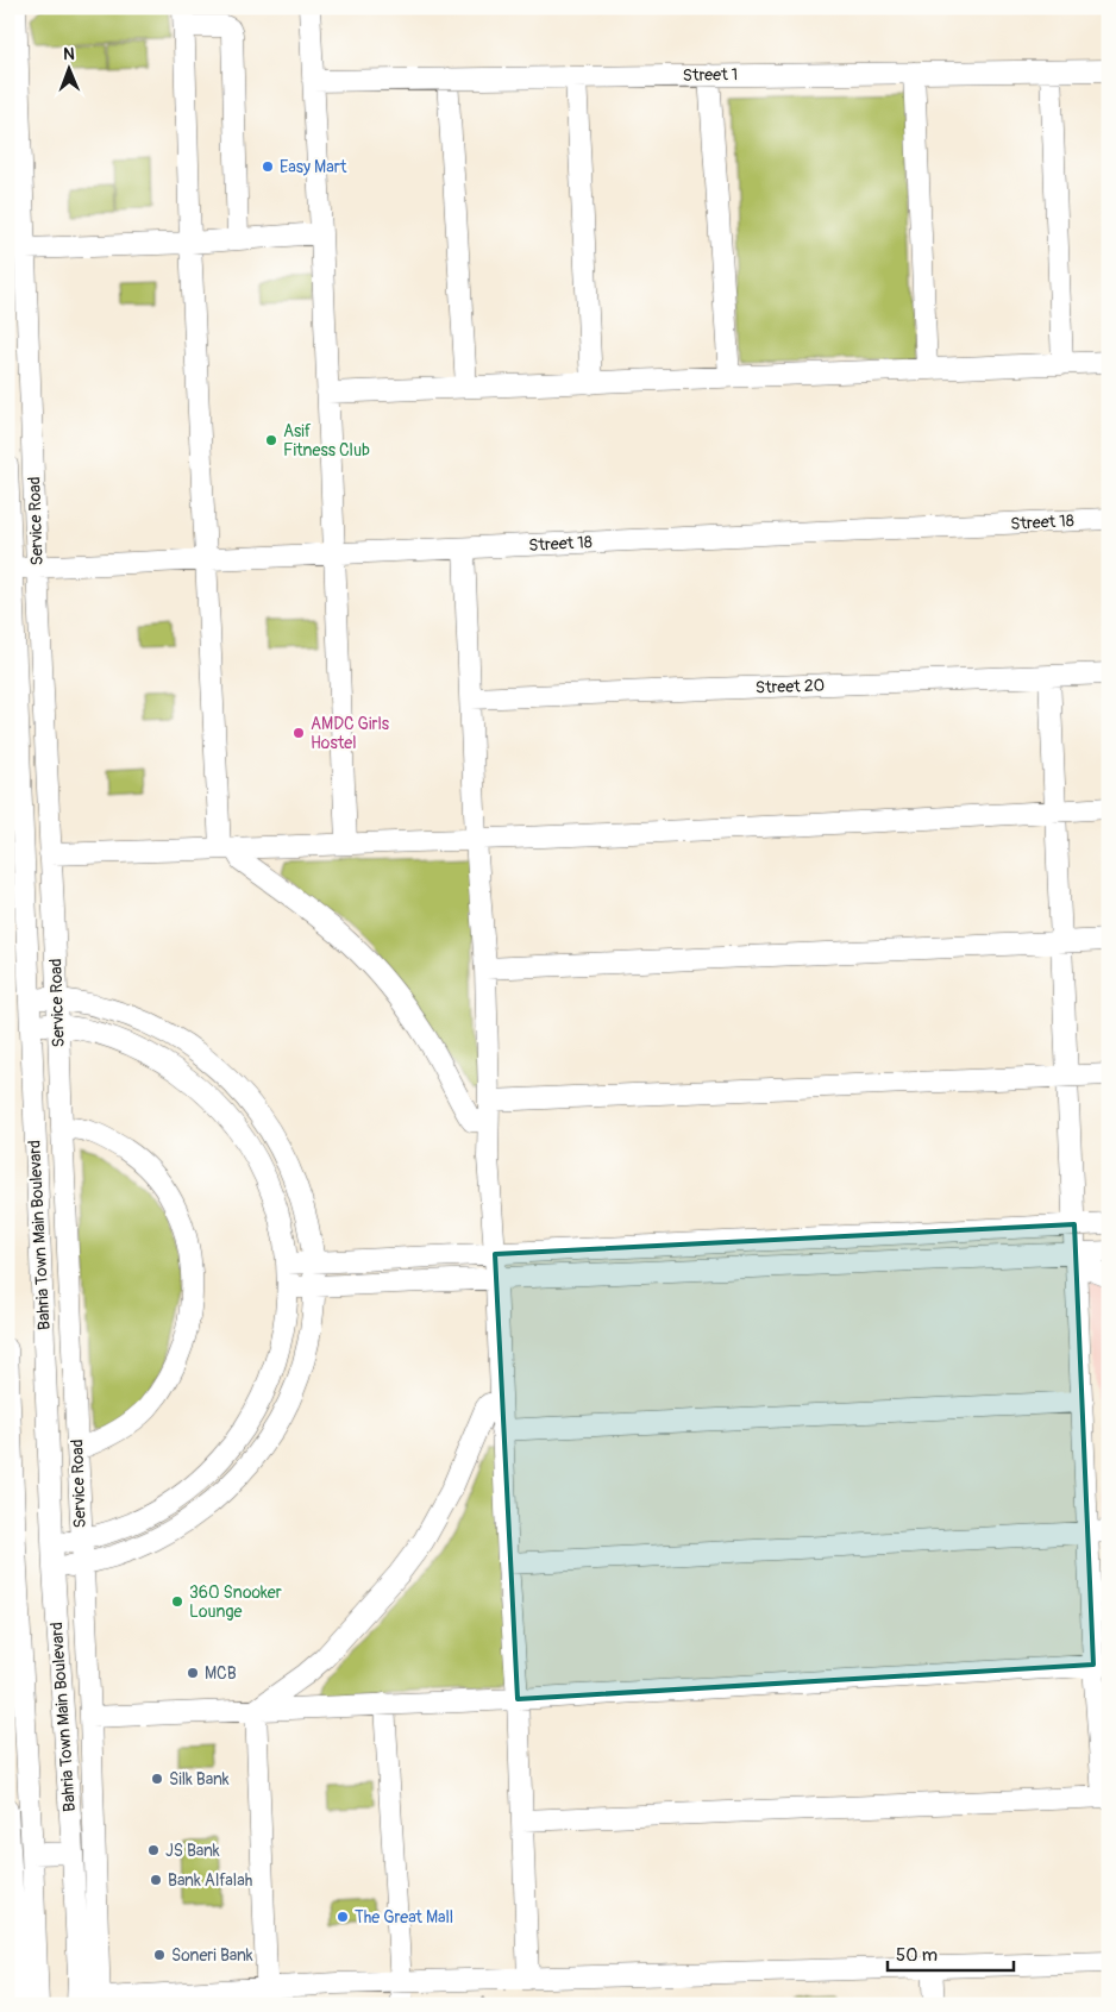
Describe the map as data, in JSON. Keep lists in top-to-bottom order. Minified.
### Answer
{"streets":{"street":["Street 1","Service Road","Street 18","Street 20","Bahria Town Main Boulevard"]},"crossings":[["Service Road","Street 18"],["Street 18","Bahria Town Main Boulevard"]],"places":["Easy Mart","Asif Fitness Club","AMDC Girls Hostel","360 Snooker Lounge","MCB","Silk Bank","JS Bank","Bank Alfalah","The Great Mall","Soneri Bank"],"scale_bar":"50 m","north":"top"}
